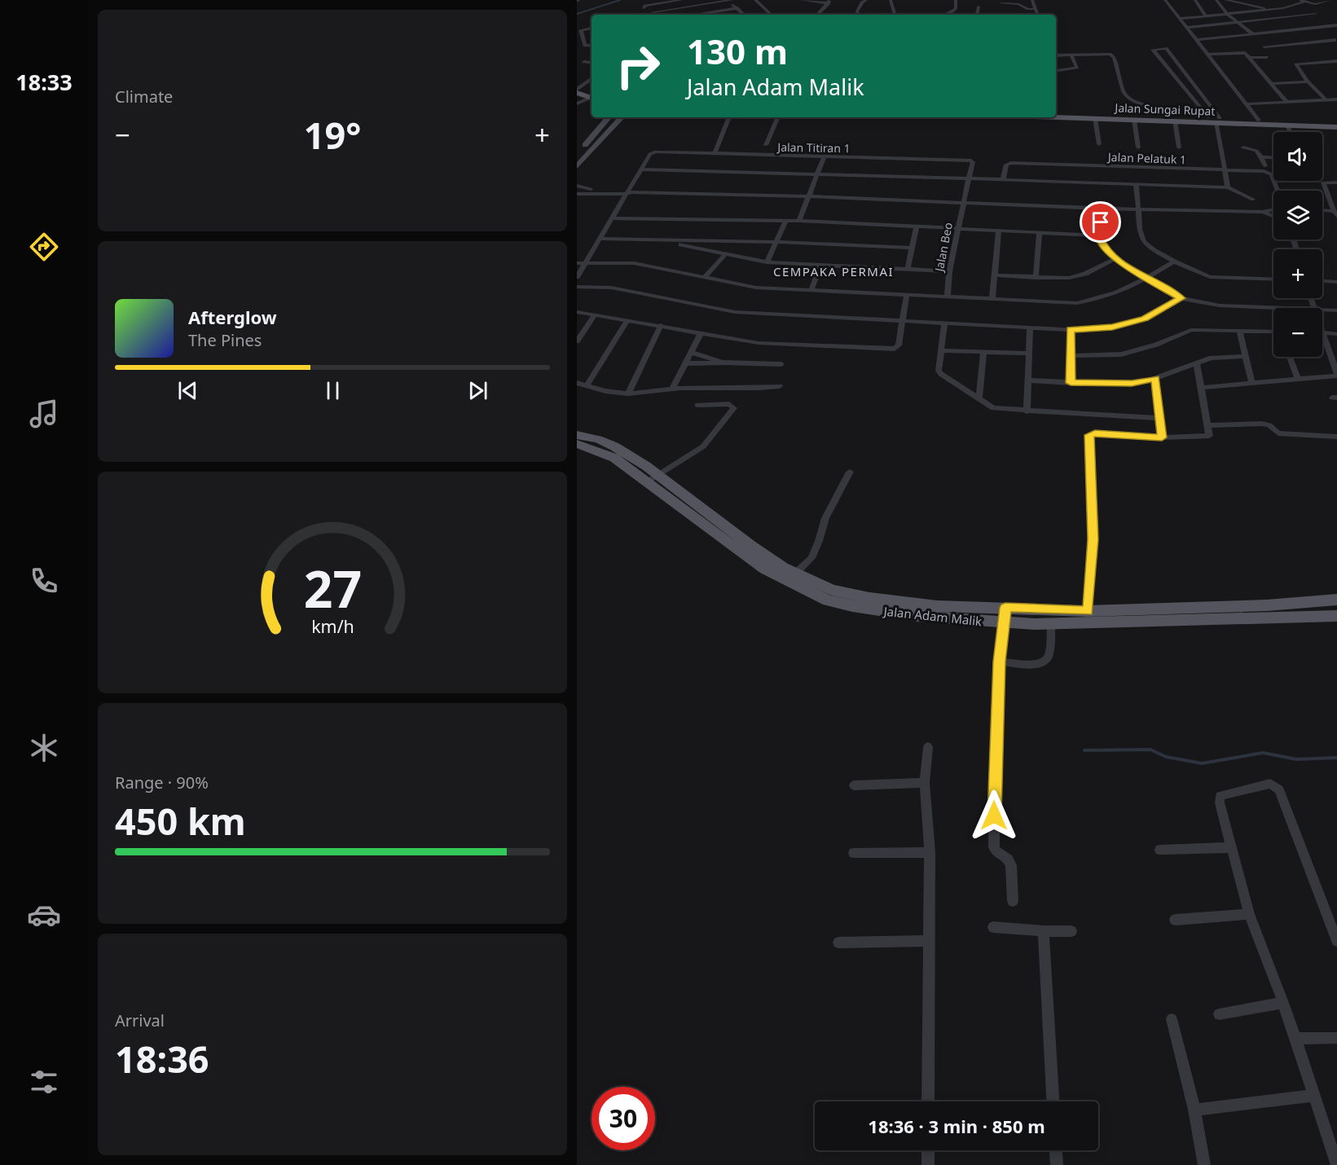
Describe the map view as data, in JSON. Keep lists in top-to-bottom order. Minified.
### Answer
{"streets":{"main road":["Jalan Sungai Rupat","Jalan Adam Malik"],"street":["Jalan Titiran 1","Jalan Pelatuk 1","Jalan Beo"]},"crossings":[["Jalan Titiran 1","Jalan Beo"]],"districts":["CEMPAKA PERMAI"],"page":{"tabs":"18:33","tile":["Climate",["Range · 90%","450 km"],["Arrival","18:36"]],"turn":["130 m","Jalan Adam Malik"],"heat":["−","19°","+"],"map_buttons":["+","−"],"song":["Afterglow","The Pines"],"limit":"30","trip":"18:36 · 3 min · 850 m","gauge":["27","km/h"]}}
